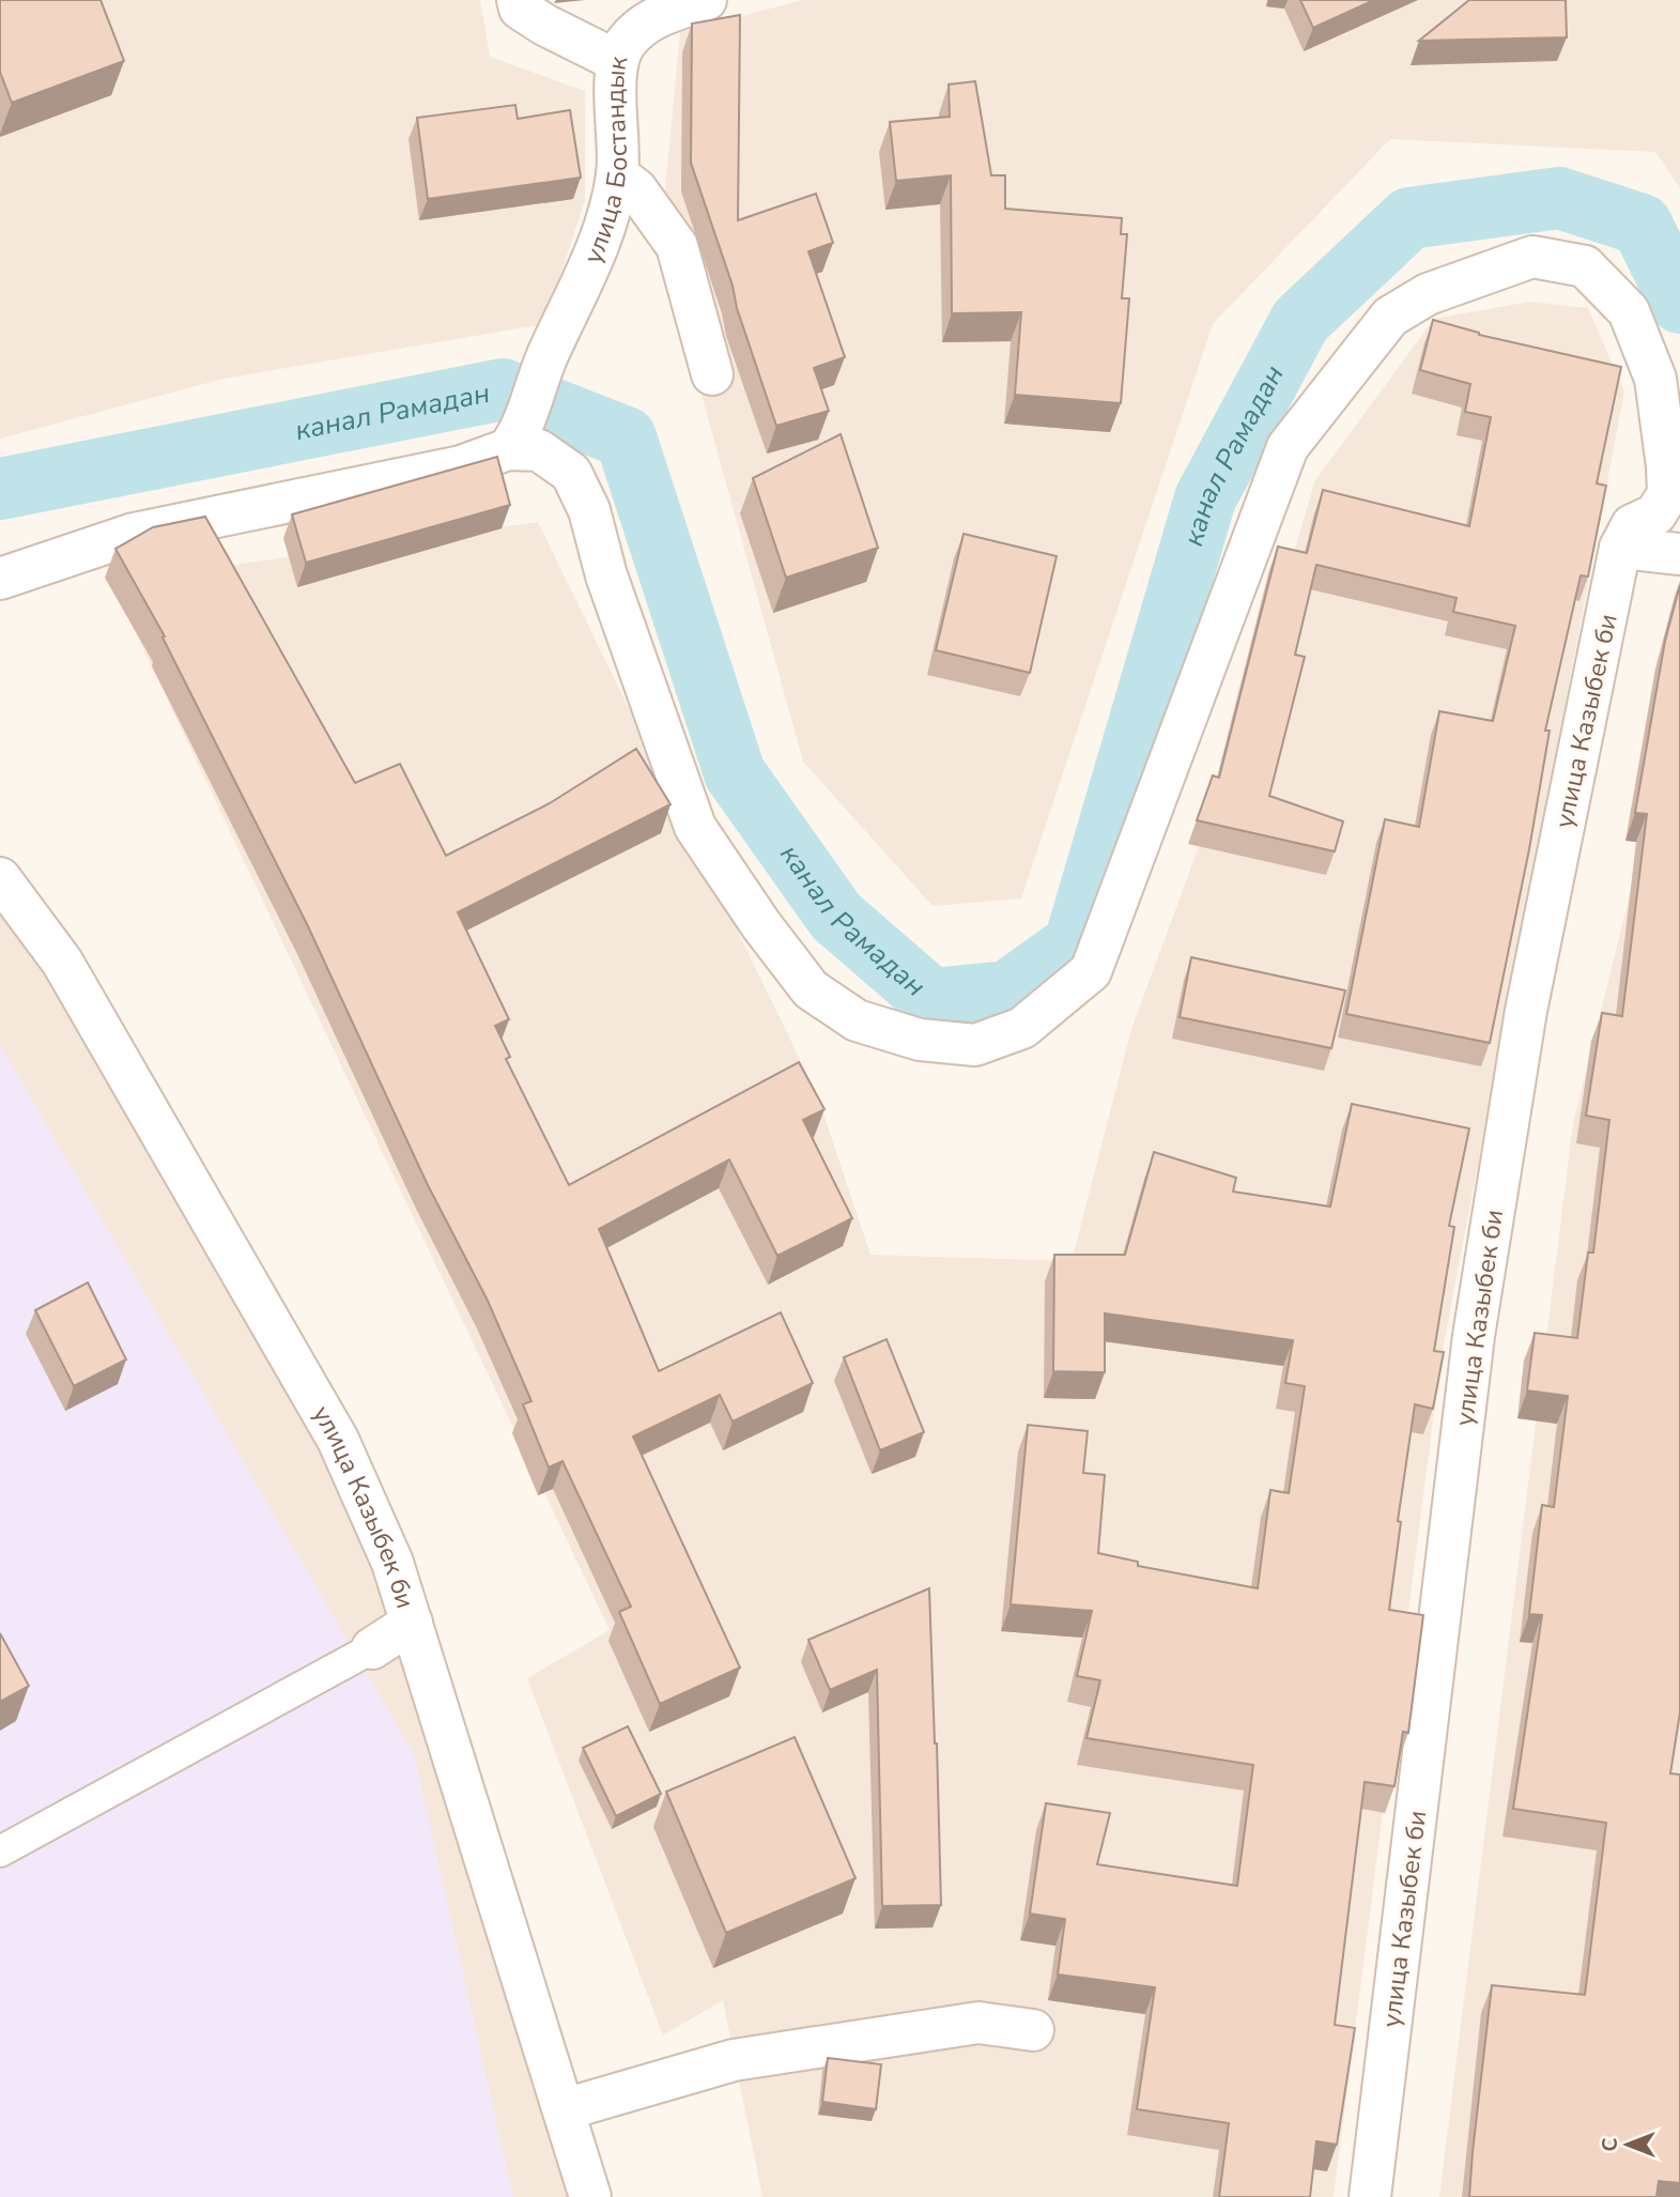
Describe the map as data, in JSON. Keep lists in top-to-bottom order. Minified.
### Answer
{"streets":{"street":["улица Бостандык","улица Казыбек би"]},"crossings":[["улица Бостандык","улица Казыбек би"]],"water":["канал Рамадан"],"north":"left"}
